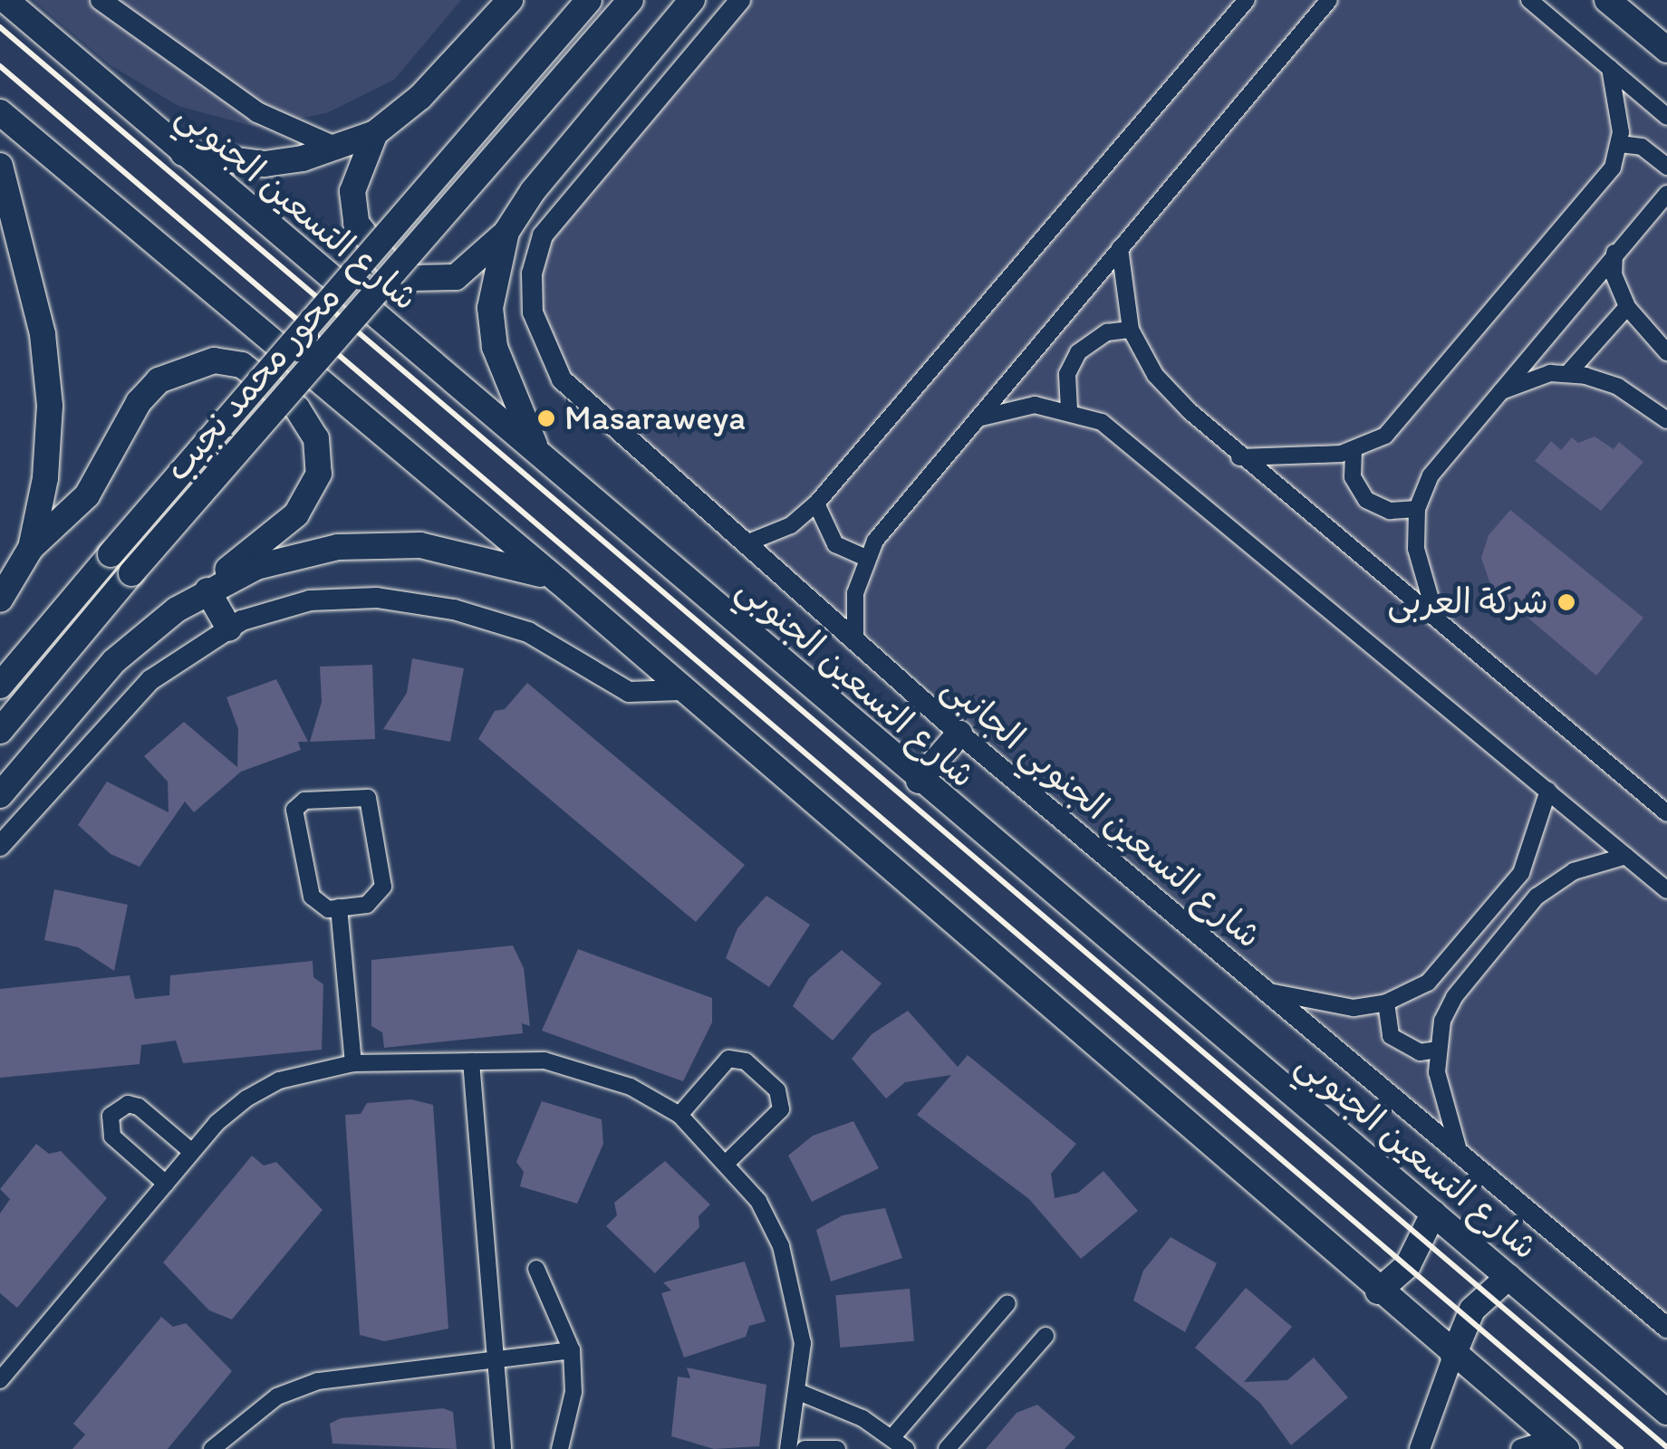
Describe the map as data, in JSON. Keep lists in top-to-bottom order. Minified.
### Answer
{"streets":{"main road":["شارع التسعين الجنوبي","محور محمد نجيب"],"street":["شارع التسعين الجنوبي الجانبى"]},"places":["Masaraweya","شركة العربى"]}
